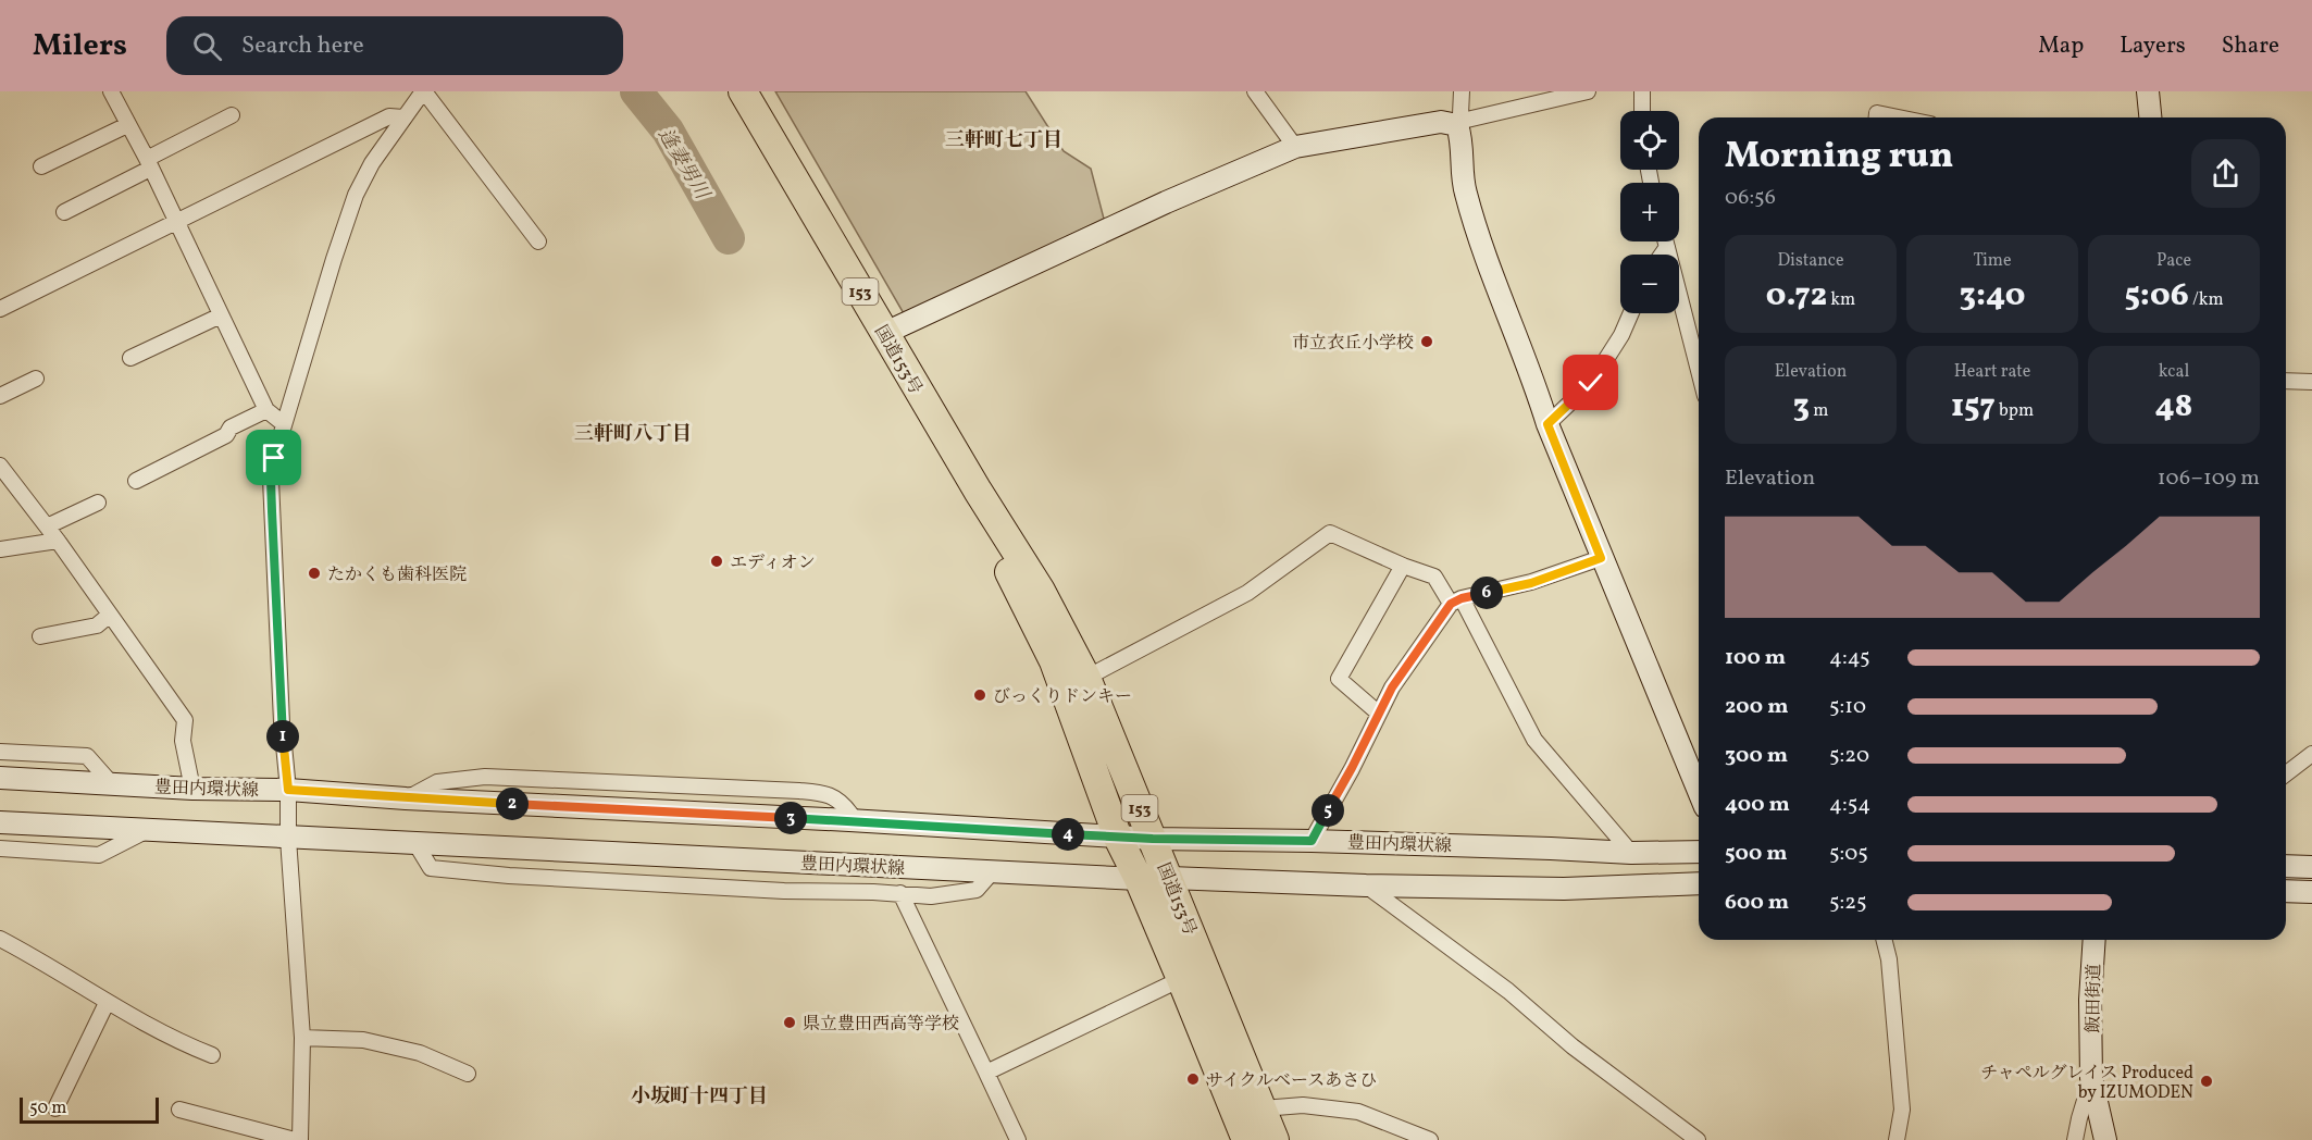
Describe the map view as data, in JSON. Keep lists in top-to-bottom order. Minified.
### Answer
{"streets":{"highway":["153","国道153号"],"street":["豊田内環状線","飯田街道"]},"crossings":[["国道153号","豊田内環状線"]],"districts":["三軒町七丁目","三軒町八丁目","小坂町十四丁目"],"water":["逢妻男川"],"places":["市立衣丘小学校","エディオン","たかくも歯科医院","びっくりドンキー","県立豊田西高等学校","サイクルベースあさひ","チャペルグレイス Produced by IZUMODEN"],"scale_bar":"50 m","page":{"header":"Milers","search":"Search here","nav":["Map","Layers","Share"],"map_buttons":["+","−"],"heading":["Morning run","06:56"],"stats":[["Distance","0.72 km"],["Time","3:40"],["Pace","5:06 /km"],["Elevation","3 m"],["Heart rate","157 bpm"],["kcal","48"]],"chart":["Elevation","106–109 m"],"pins":["6","1","2","5","3","4"],"list":[{"name":"100 m","note":"4:45"},{"name":"200 m","note":"5:10"},{"name":"300 m","note":"5:20"},{"name":"400 m","note":"4:54"},{"name":"500 m","note":"5:05"},{"name":"600 m","note":"5:25"}],"scale":"50 m"}}
